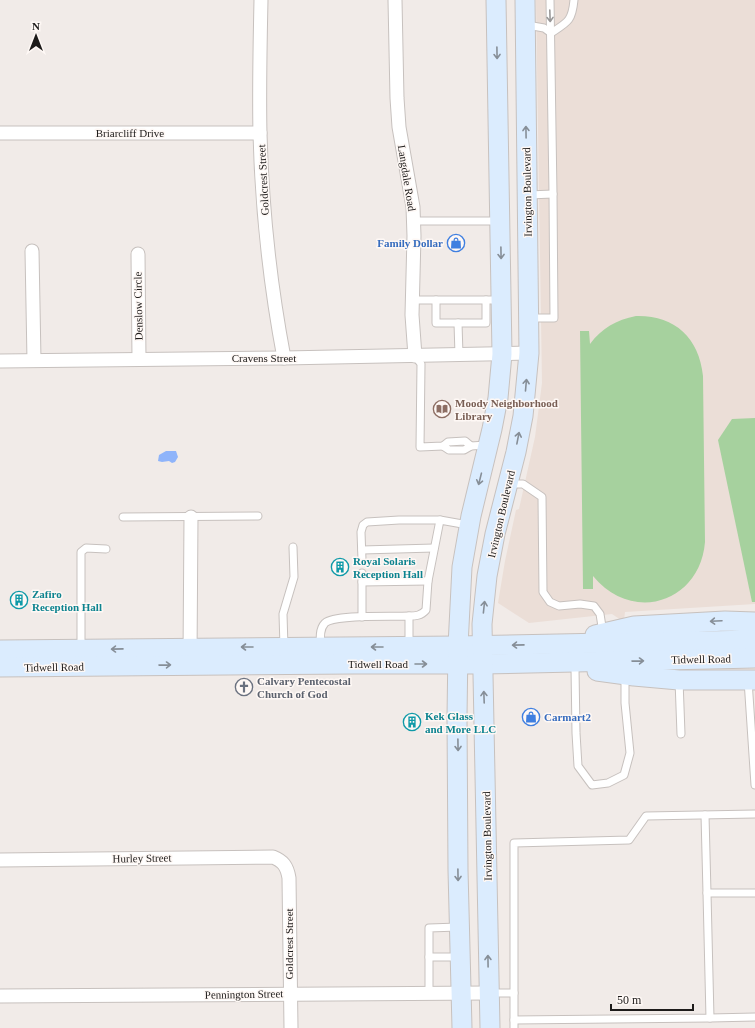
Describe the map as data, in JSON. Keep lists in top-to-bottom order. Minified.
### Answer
{"streets":{"main road":["Irvington Boulevard","Tidwell Road"],"street":["Briarcliff Drive","Langdale Road","Goldcrest Street","Denslow Circle","Cravens Street","Hurley Street","Pennington Street"]},"crossings":[["Briarcliff Drive","Goldcrest Street"],["Langdale Road","Cravens Street"],["Goldcrest Street","Cravens Street"],["Goldcrest Street","Hurley Street"],["Goldcrest Street","Pennington Street"],["Irvington Boulevard","Cravens Street"],["Irvington Boulevard","Tidwell Road"],["Irvington Boulevard","Pennington Street"],["Denslow Circle","Cravens Street"]],"places":{"shop":["Family Dollar","Carmart2"],"library":["Moody Neighborhood Library"],"building":["Royal Solaris Reception Hall","Zafiro Reception Hall","Kek Glass and More LLC"],"church":["Calvary Pentecostal Church of God"]},"scale_bar":"50 m","north":"top"}
